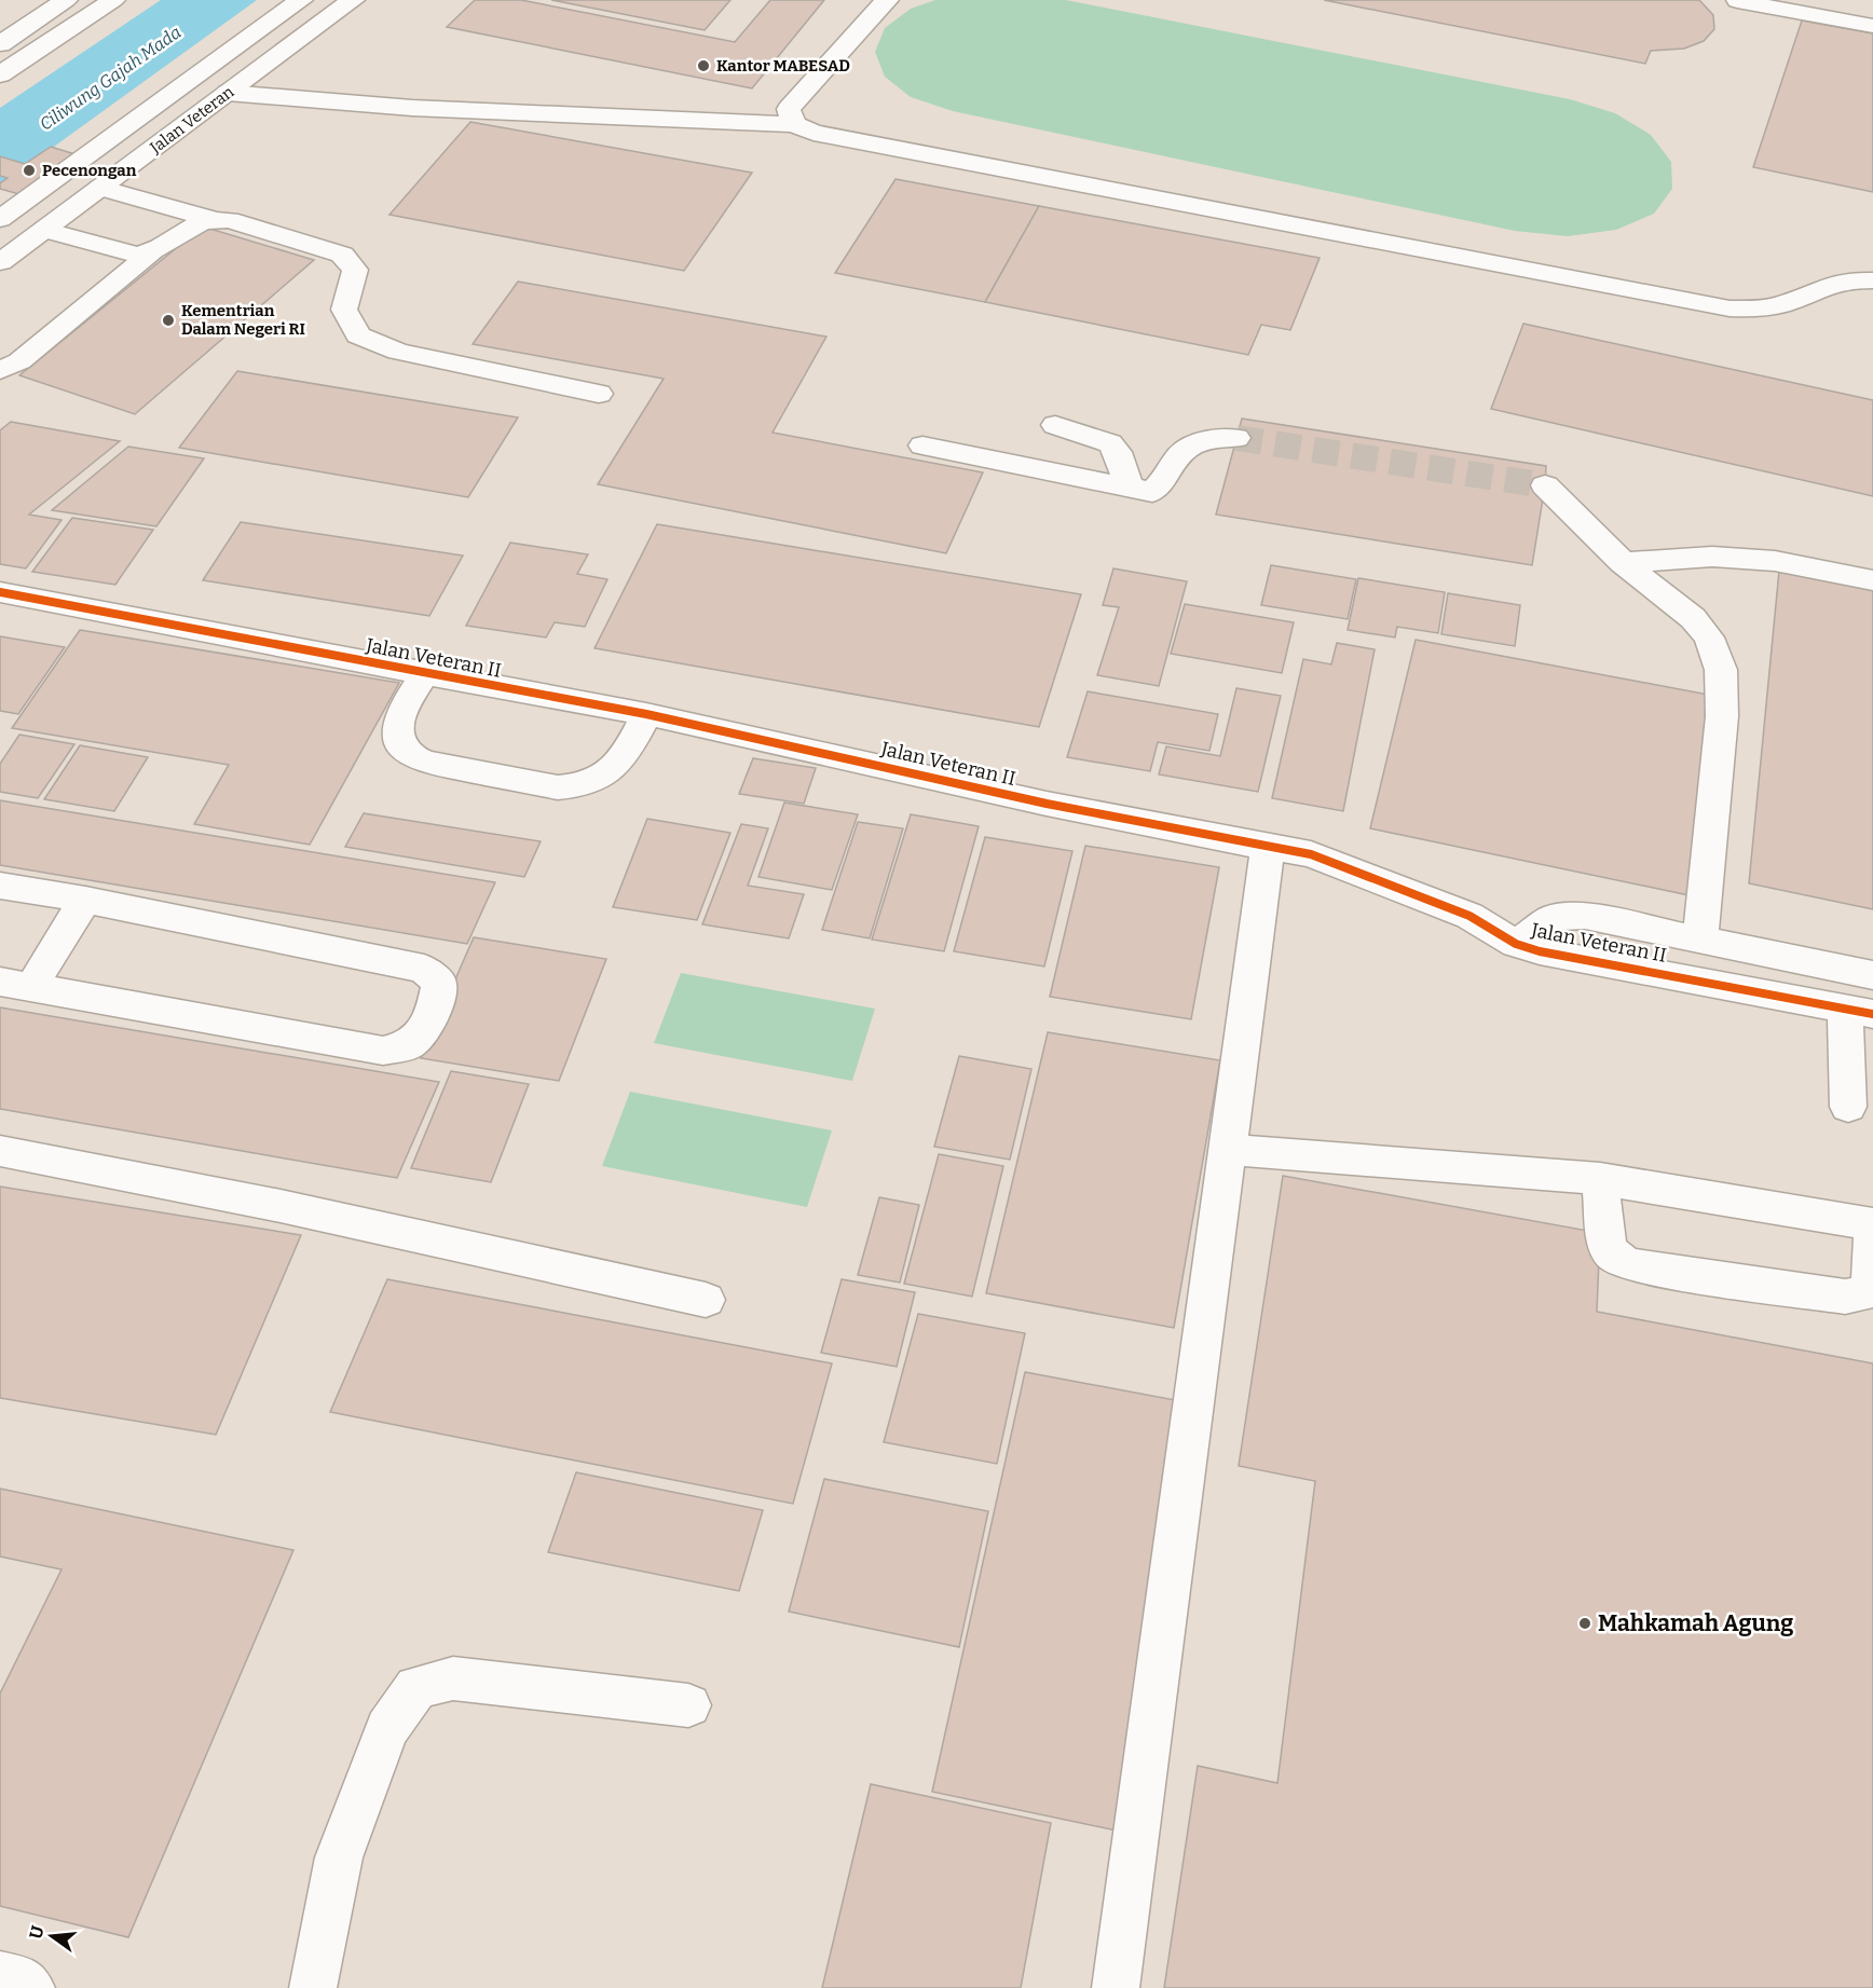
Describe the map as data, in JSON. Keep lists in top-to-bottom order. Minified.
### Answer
{"streets":{"street":["Jalan Veteran","Jalan Veteran II"]},"water":["Ciliwung Gajah Mada"],"places":["Kantor MABESAD","Pecenongan","Kementrian Dalam Negeri RI","Mahkamah Agung"],"north":"left"}
